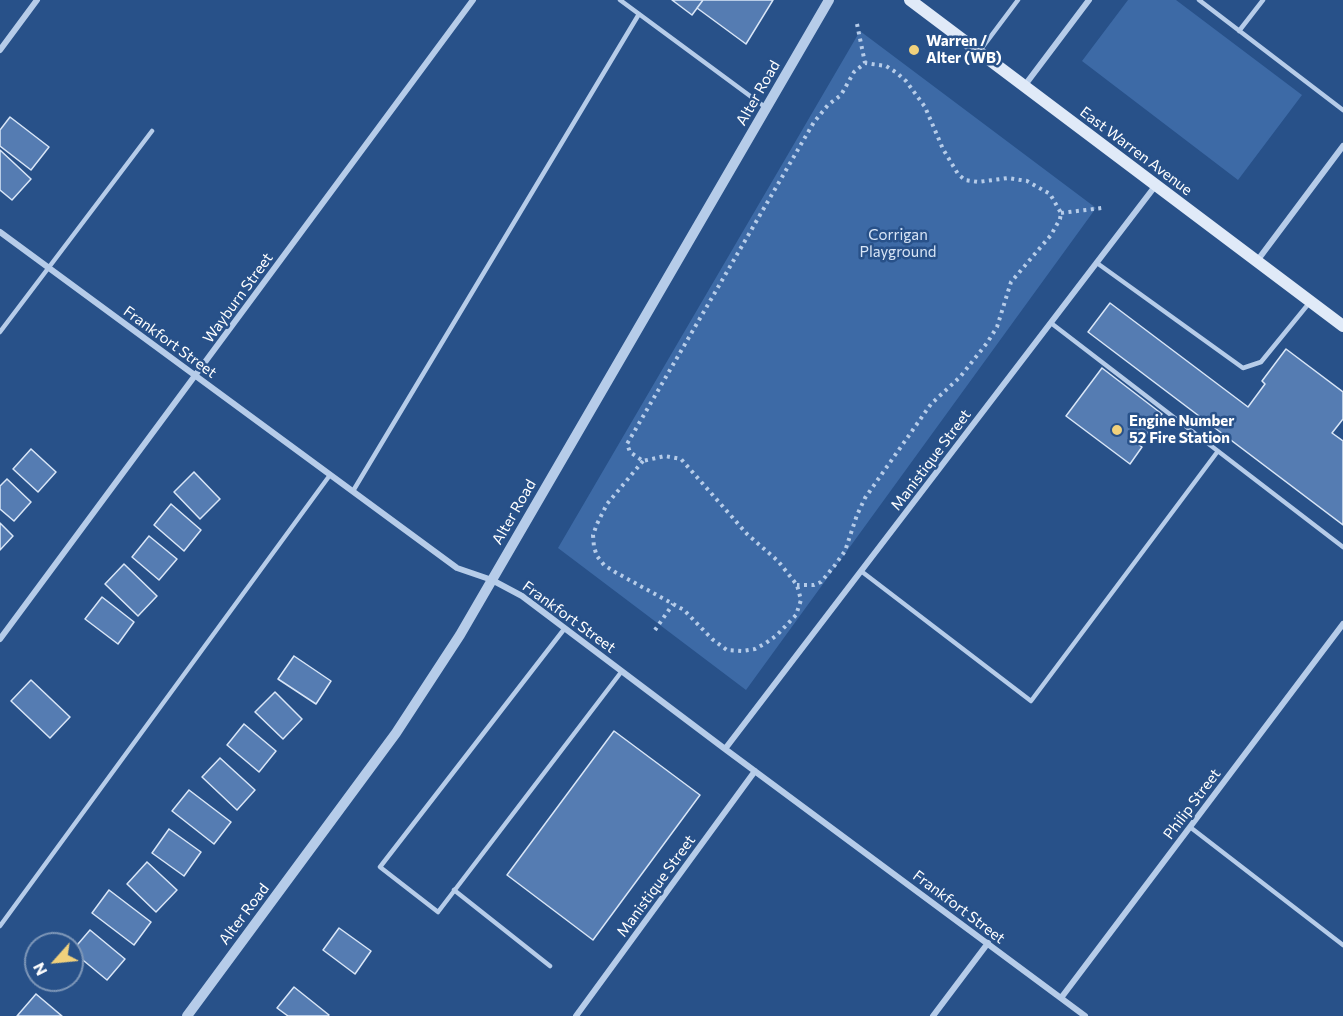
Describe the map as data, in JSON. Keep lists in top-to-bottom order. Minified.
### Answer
{"streets":{"main road":["East Warren Avenue"],"street":["Alter Road","Wayburn Street","Frankfort Street","Manistique Street","Philip Street"]},"crossings":[["Alter Road","Frankfort Street"],["East Warren Avenue","Manistique Street"],["Wayburn Street","Frankfort Street"],["Frankfort Street","Manistique Street"],["Frankfort Street","Philip Street"]],"parks":["Corrigan Playground"],"places":["Warren / Alter (WB)","Engine Number 52 Fire Station"],"north":"bottom left"}
